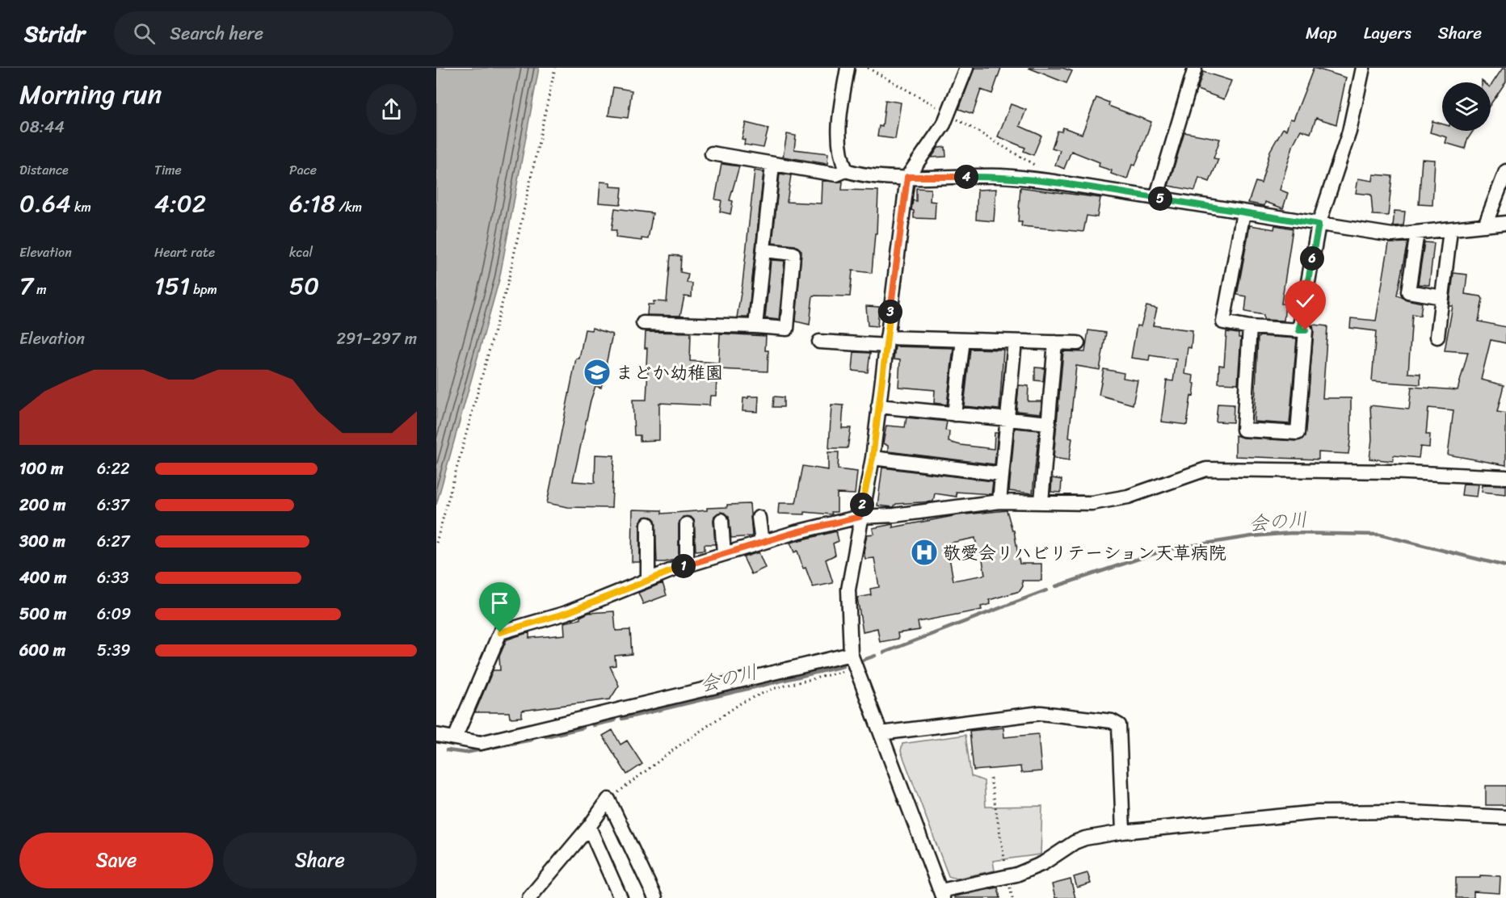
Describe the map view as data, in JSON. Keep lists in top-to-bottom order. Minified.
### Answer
{"water":["会の川"],"places":{"school or university":["まどか幼稚園"],"hospital":["敬愛会リハビリテーション天草病院"]},"page":{"header":"Stridr","search":"Search here","nav":["Map","Layers","Share"],"heading":["Morning run","08:44"],"stats":[["Distance","0.64 km"],["Time","4:02"],["Pace","6:18 /km"],["Elevation","7 m"],["Heart rate","151 bpm"],["kcal","50"]],"pins":["4","5","6","3","2","1"],"chart":["Elevation","291–297 m"],"list":[{"name":"100 m","note":"6:22"},{"name":"200 m","note":"6:37"},{"name":"300 m","note":"6:27"},{"name":"400 m","note":"6:33"},{"name":"500 m","note":"6:09"},{"name":"600 m","note":"5:39"}],"buttons":["Save","Share"]}}
